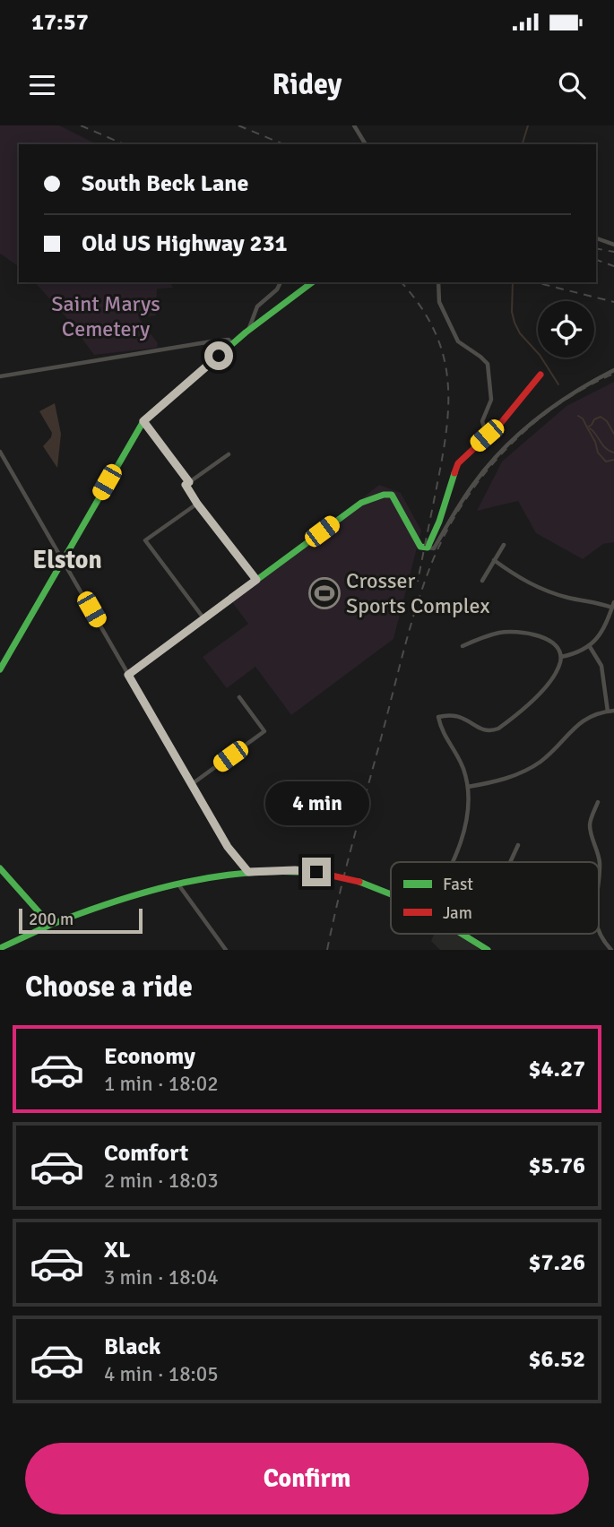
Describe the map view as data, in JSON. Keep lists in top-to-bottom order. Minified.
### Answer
{"districts":["Elston"],"parks":["Saint Marys Cemetery"],"places":{"sports":["Crosser Sports Complex"]},"legend":["Fast","Jam"],"scale_bar":"200 m","page":{"status":"17:57","header":"Ridey","banner":["South Beck Lane","Old US Highway 231"],"bubble":"4 min","scale":"200 m","heading":"Choose a ride","list":[{"name":"Economy","note":"1 min · 18:02","value":"$4.27"},{"name":"Comfort","note":"2 min · 18:03","value":"$5.76"},{"name":"XL","note":"3 min · 18:04","value":"$7.26"},{"name":"Black","note":"4 min · 18:05","value":"$6.52"}],"buttons":"Confirm"}}
